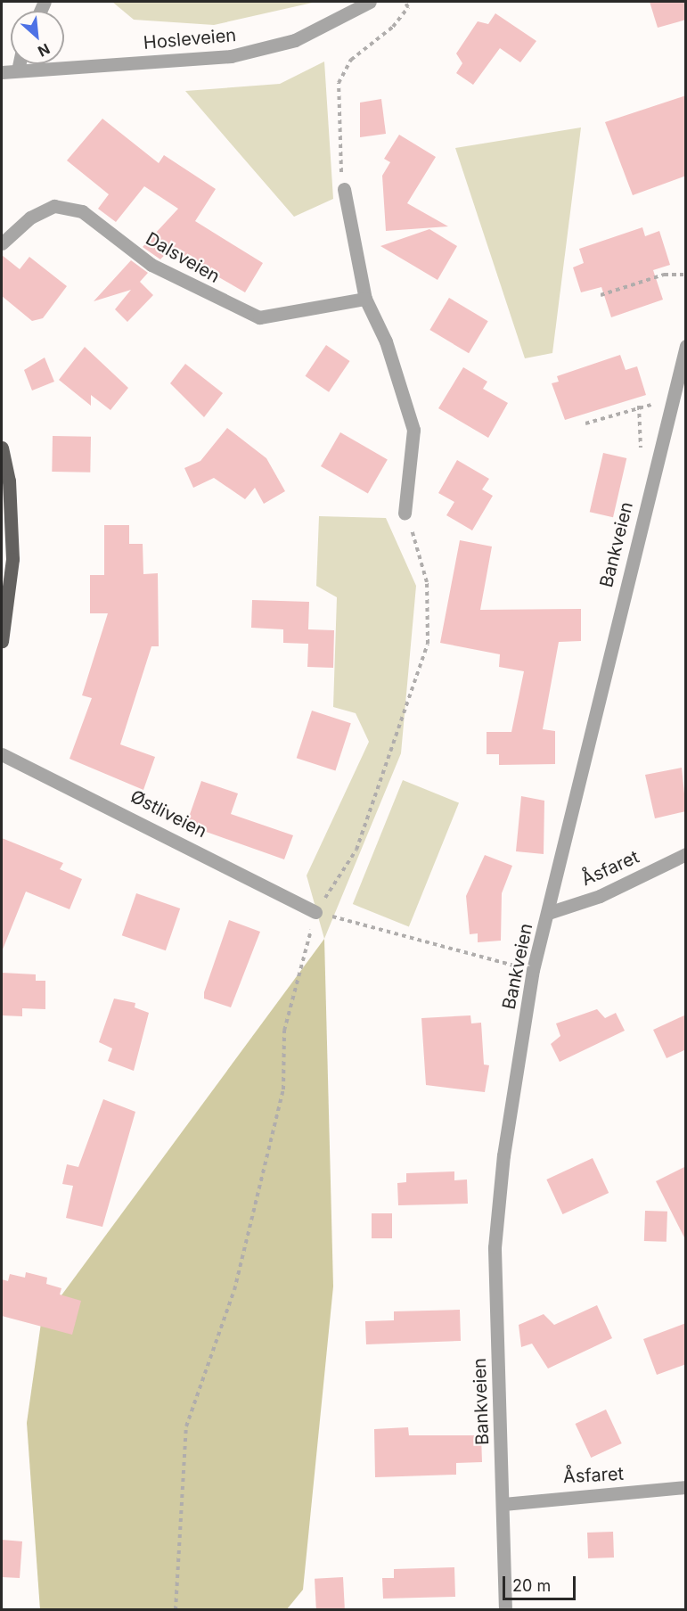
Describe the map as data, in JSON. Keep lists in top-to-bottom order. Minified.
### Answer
{"streets":{"street":["Hosleveien","Dalsveien","Bankveien","Østliveien","Åsfaret"]},"crossings":[["Bankveien","Åsfaret"]],"scale_bar":"20 m","north":"bottom right"}
